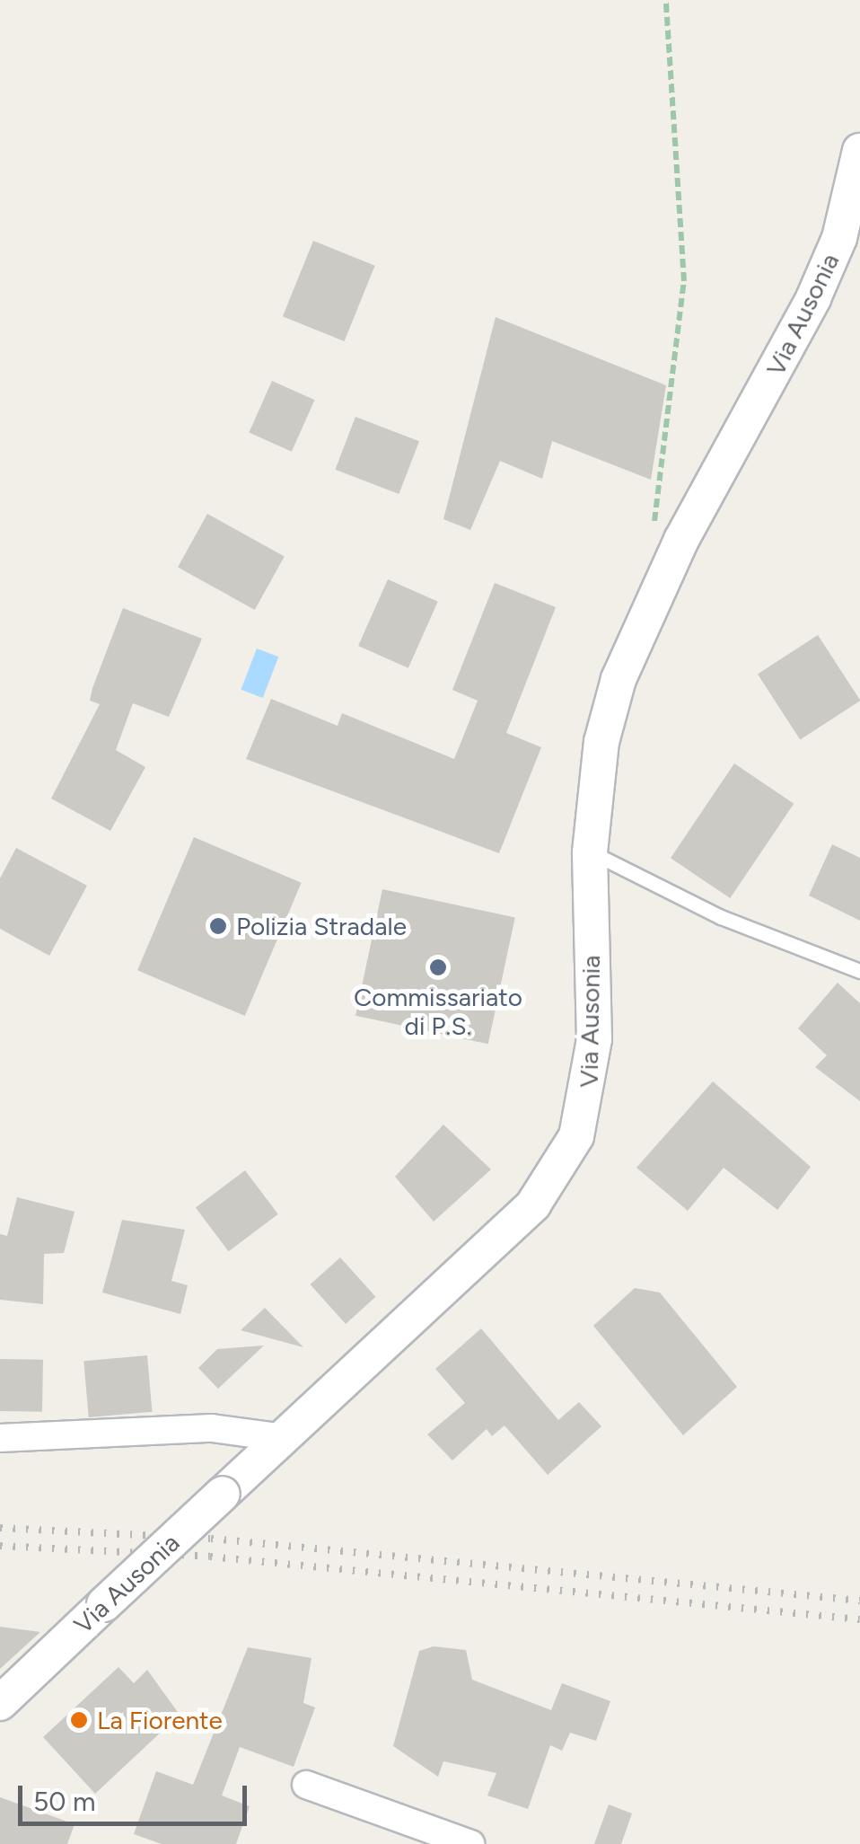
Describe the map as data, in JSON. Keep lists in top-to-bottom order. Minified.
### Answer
{"streets":{"street":["Via Ausonia"]},"places":["Polizia Stradale","Commissariato di P.S.","La Fiorente"],"scale_bar":"50 m"}
